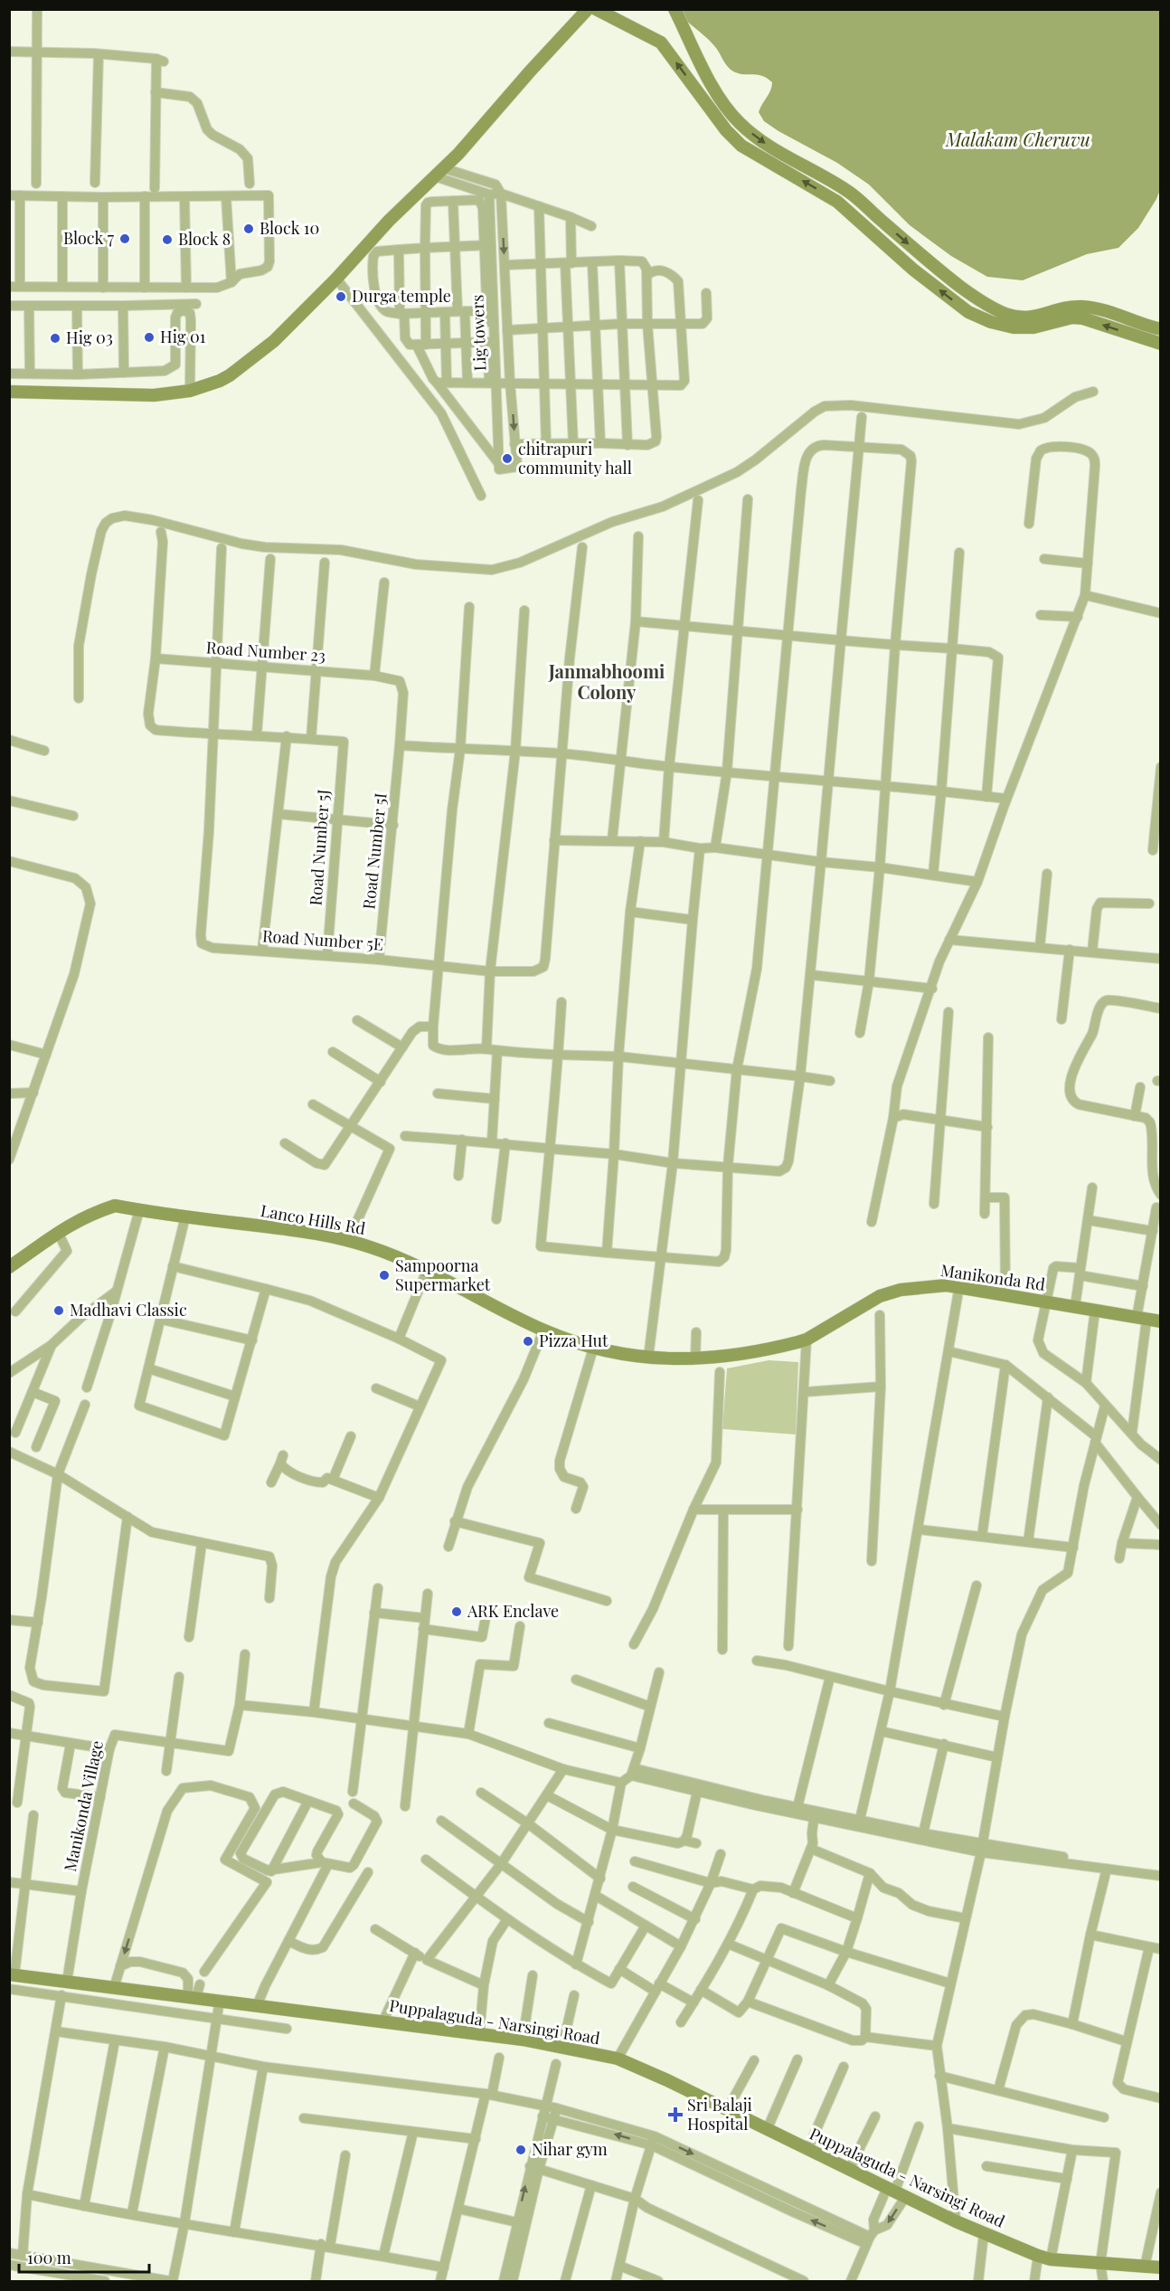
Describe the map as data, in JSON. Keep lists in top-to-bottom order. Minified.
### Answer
{"streets":{"street":["Lig towers","Road Number 23","Road Number 5J","Road Number 5I","Road Number 5E","Lanco Hills Rd","Manikonda Rd","Manikonda Village","Puppalaguda - Narsingi Road"]},"crossings":[["Road Number 23","Road Number 5I"],["Road Number 5J","Road Number 5E"],["Road Number 5I","Road Number 5E"],["Lanco Hills Rd","Manikonda Rd"],["Manikonda Village","Puppalaguda - Narsingi Road"]],"districts":["Janmabhoomi Colony"],"water":["Malakam Cheruvu"],"places":{"other":["Block 10","Block 7","Block 8","Durga temple","Hig 01","Hig 03","chitrapuri community hall","Sampoorna Supermarket","Madhavi Classic","Pizza Hut","ARK Enclave","Nihar gym"],"health":["Sri Balaji Hospital"]},"scale_bar":"100 m"}
